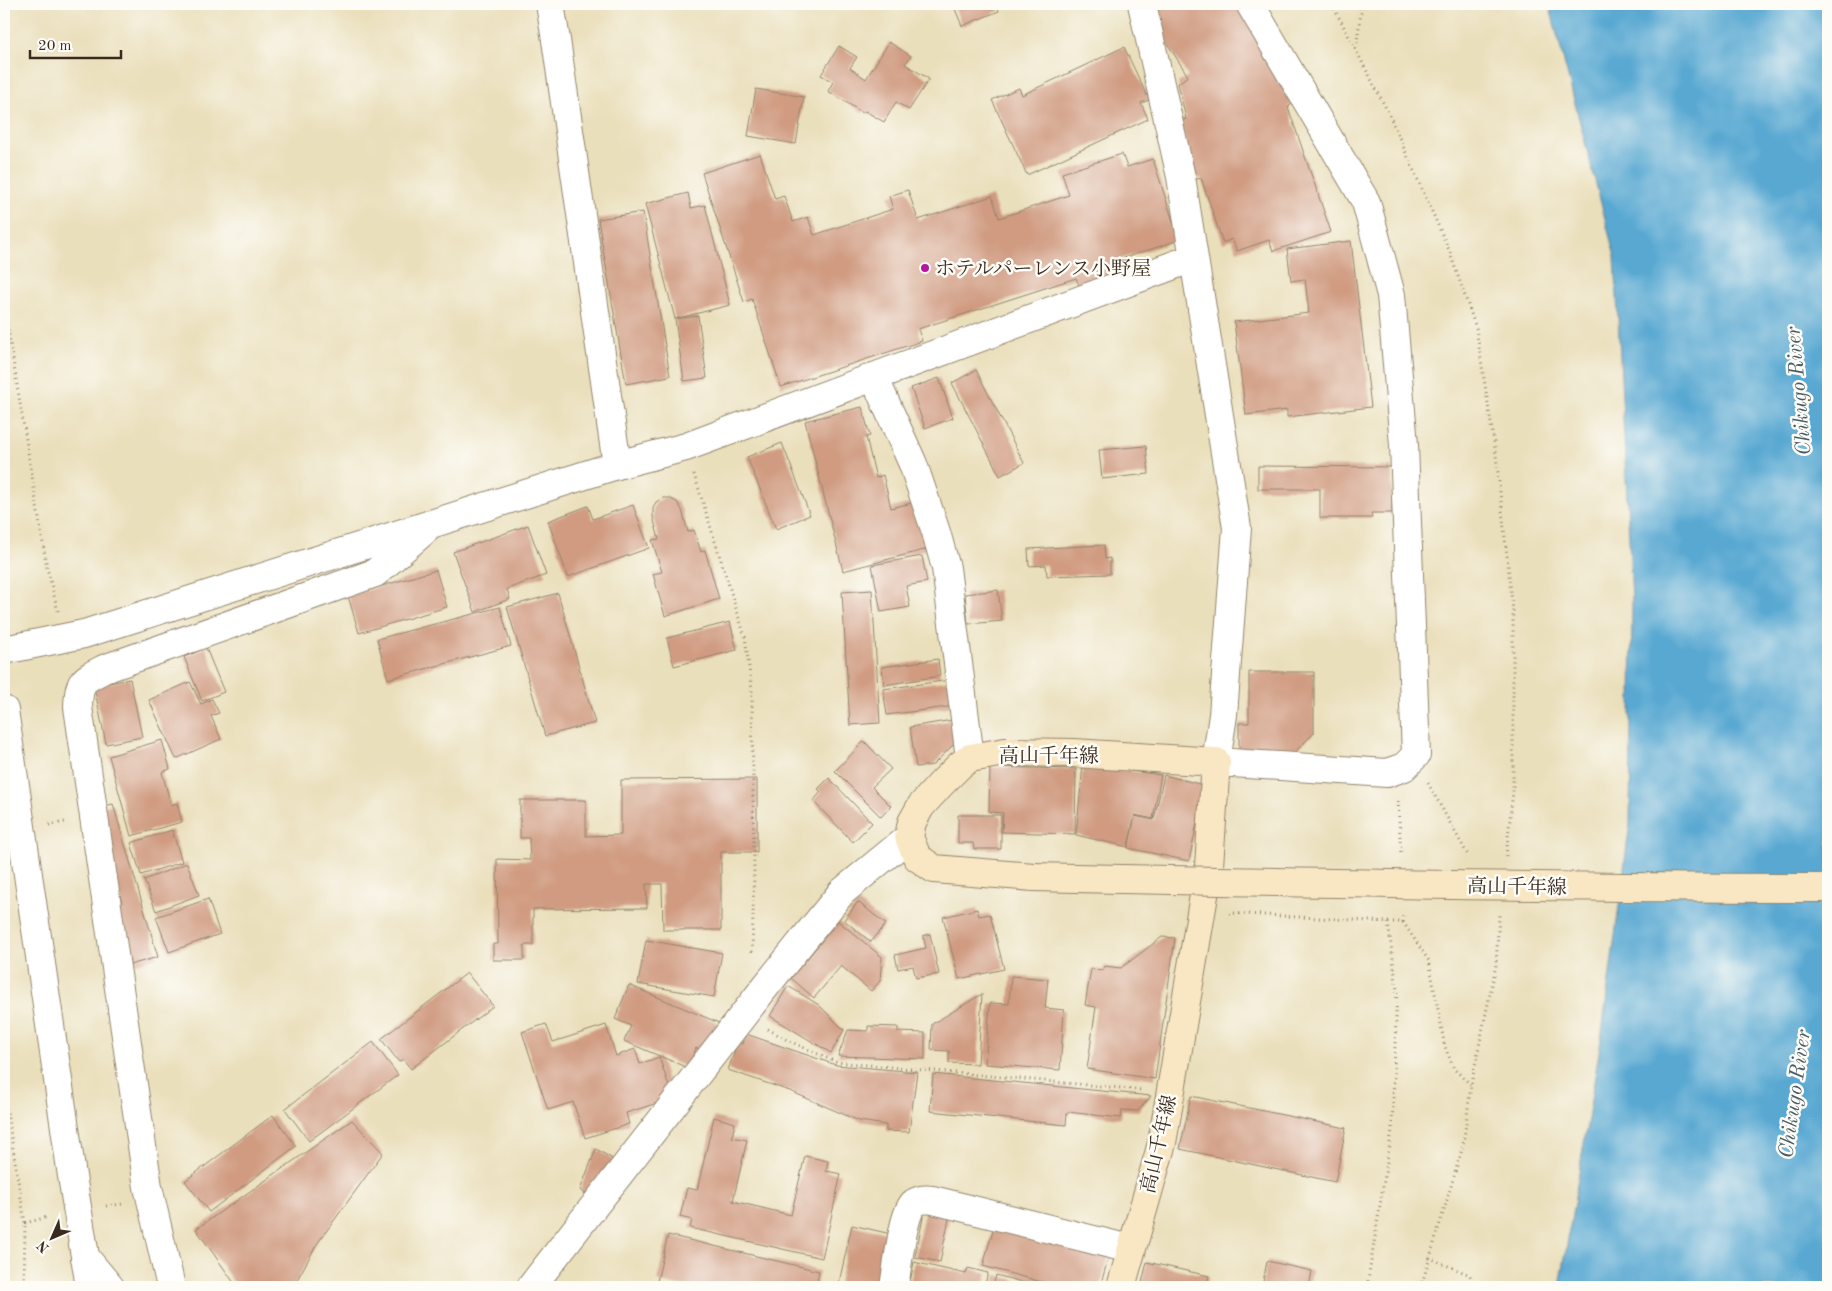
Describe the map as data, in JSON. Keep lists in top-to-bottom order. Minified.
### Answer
{"streets":{"main road":["高山千年線"]},"water":["Chikugo River"],"places":["ホテルパーレンス小野屋"],"scale_bar":"20 m","north":"bottom left"}
